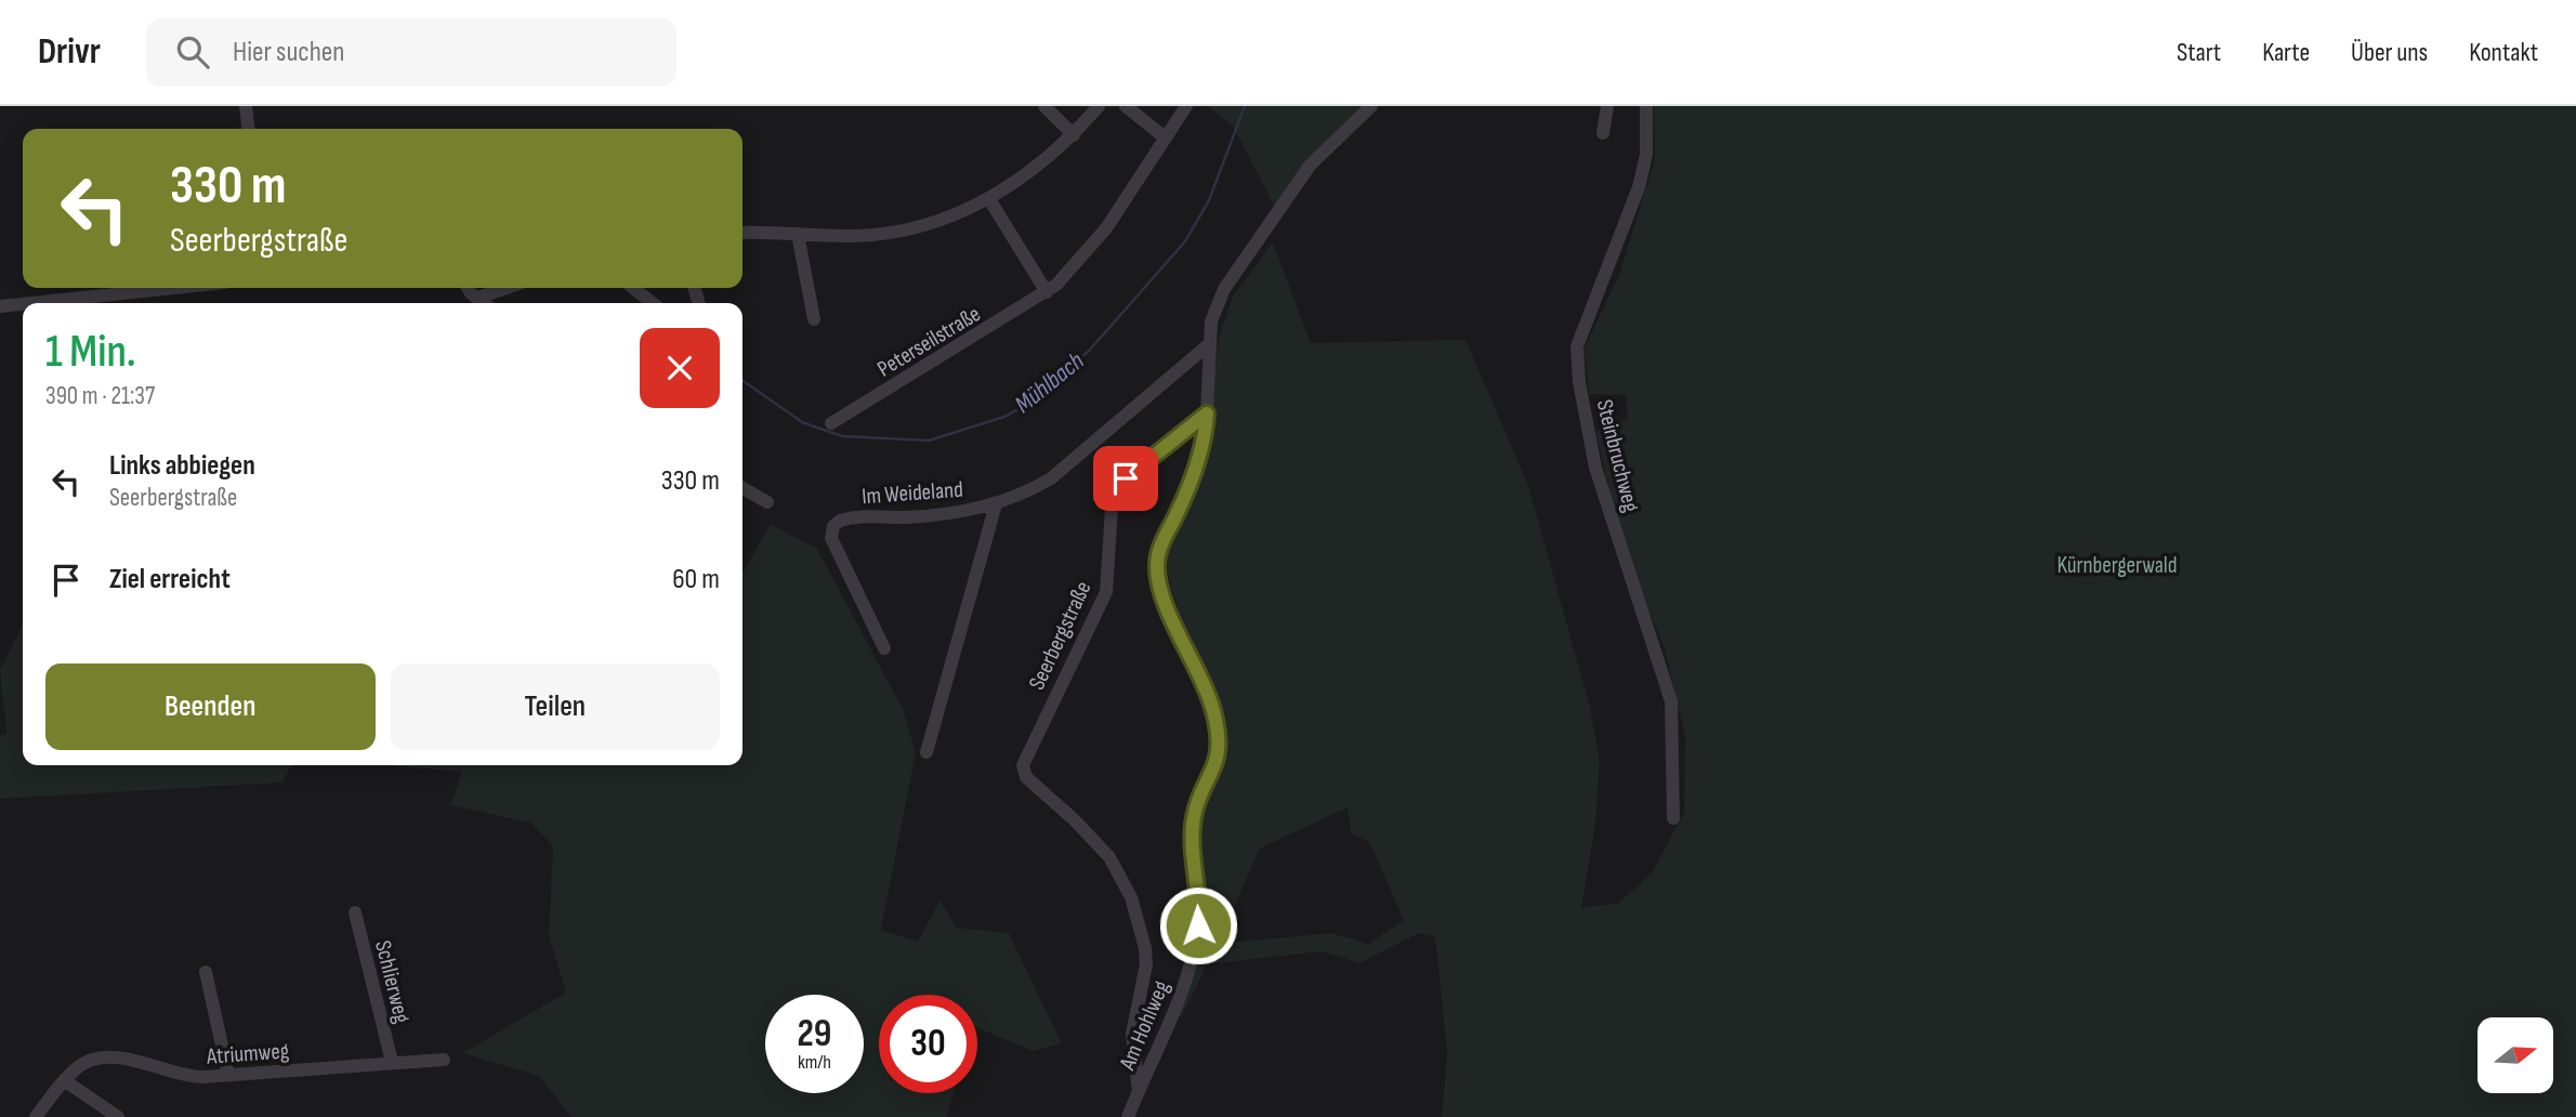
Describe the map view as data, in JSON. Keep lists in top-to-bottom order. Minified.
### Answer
{"streets":{"street":["Peterseilstraße","Steinbruchweg","Im Weideland","Seerbergstraße","Schlierweg","Am Hohlweg","Atriumweg"]},"crossings":[["Seerbergstraße","Am Hohlweg"],["Schlierweg","Atriumweg"]],"water":["Mühlbach"],"parks":["Kürnbergerwald"],"north":"right","page":{"header":"Drivr","search":"Hier suchen","nav":["Start","Karte","Über uns","Kontakt"],"turn":["330 m","Seerbergstraße"],"heading":["1 Min.","390 m · 21:37"],"list":[{"name":"Links abbiegen","note":"Seerbergstraße","value":"330 m"},{"name":"Ziel erreicht","value":"60 m"}],"buttons":["Beenden","Teilen"],"speed":"29 km/h","limit":"30"}}
